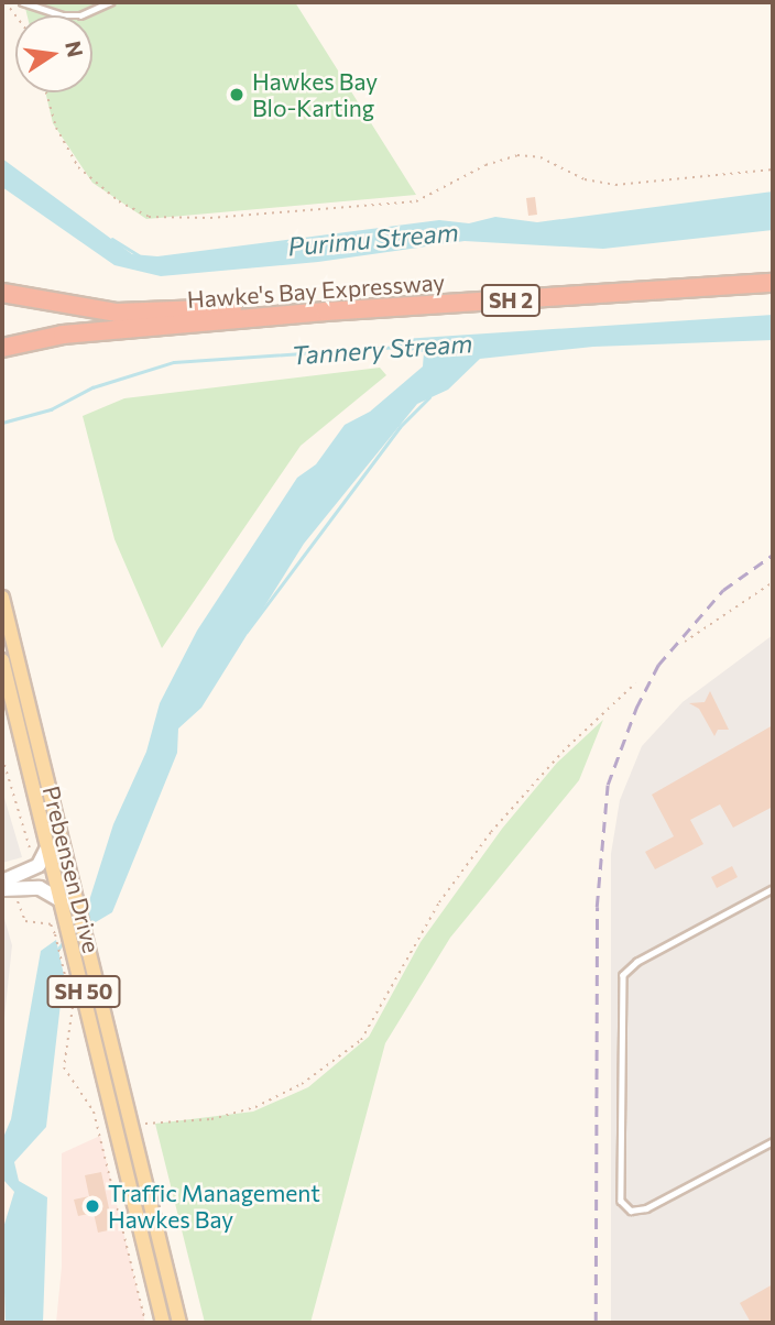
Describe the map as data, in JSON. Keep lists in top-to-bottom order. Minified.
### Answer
{"streets":{"highway":["Hawke's Bay Expressway","SH 2"],"main road":["Prebensen Drive","SH 50"]},"water":["Purimu Stream","Tannery Stream"],"places":["Hawkes Bay Blo-Karting","Traffic Management Hawkes Bay"],"north":"right"}
